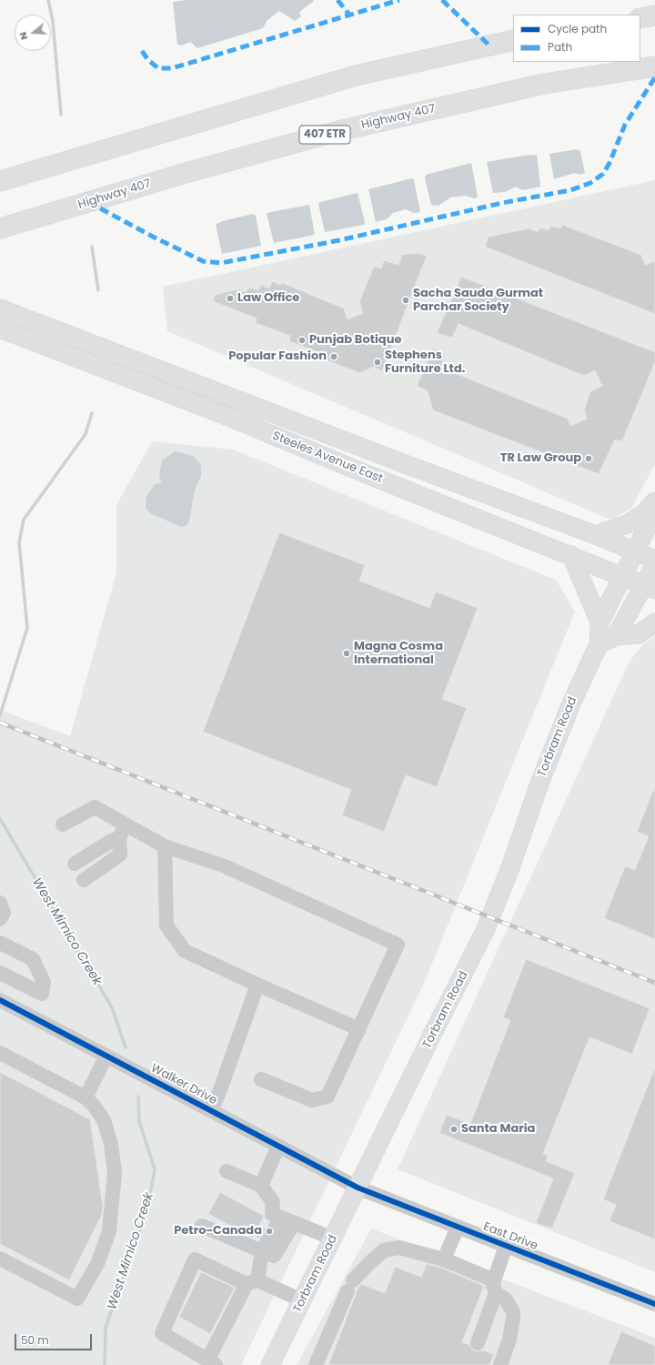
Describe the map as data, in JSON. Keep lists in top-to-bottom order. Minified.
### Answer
{"streets":{"highway":["Highway 407","407 ETR"],"main road":["Steeles Avenue East","Torbram Road"],"street":["Walker Drive","East Drive"]},"crossings":[["Steeles Avenue East","Torbram Road"],["Torbram Road","Walker Drive"],["Torbram Road","East Drive"],["Walker Drive","East Drive"]],"water":["West Mimico Creek"],"places":["Law Office","Sacha Sauda Gurmat Parchar Society","Punjab Botique","Popular Fashion","Stephens Furniture Ltd.","TR Law Group","Magna Cosma International","Santa Maria","Petro-Canada"],"legend":["Cycle path","Path"],"scale_bar":"50 m","north":"left"}
